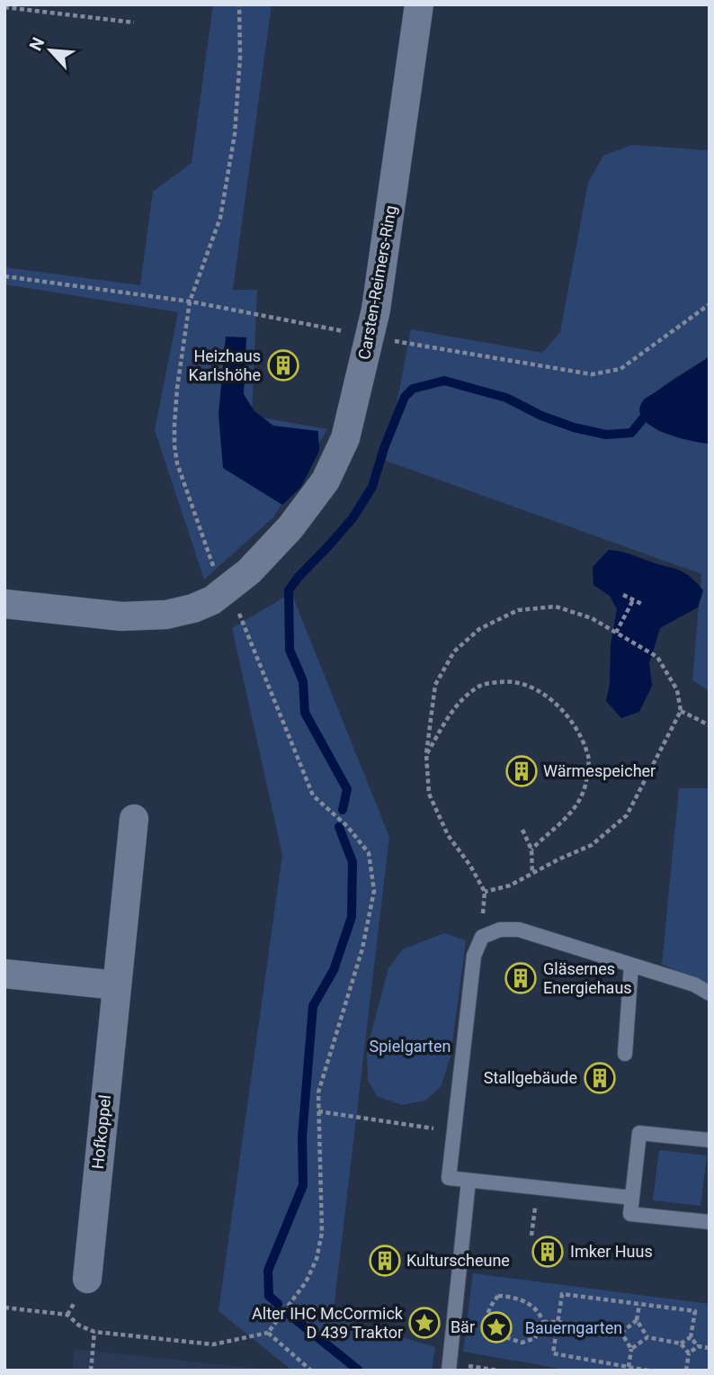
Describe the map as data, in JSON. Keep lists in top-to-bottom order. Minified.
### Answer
{"streets":{"street":["Carsten-Reimers-Ring","Hofkoppel"]},"parks":["Spielgarten","Bauerngarten"],"places":{"building":["Heizhaus Karlshöhe","Wärmespeicher","Gläsernes Energiehaus","Stallgebäude","Imker Huus","Kulturscheune"],"place":["Alter IHC McCormick D 439 Traktor","Bär"]},"north":"top left"}
